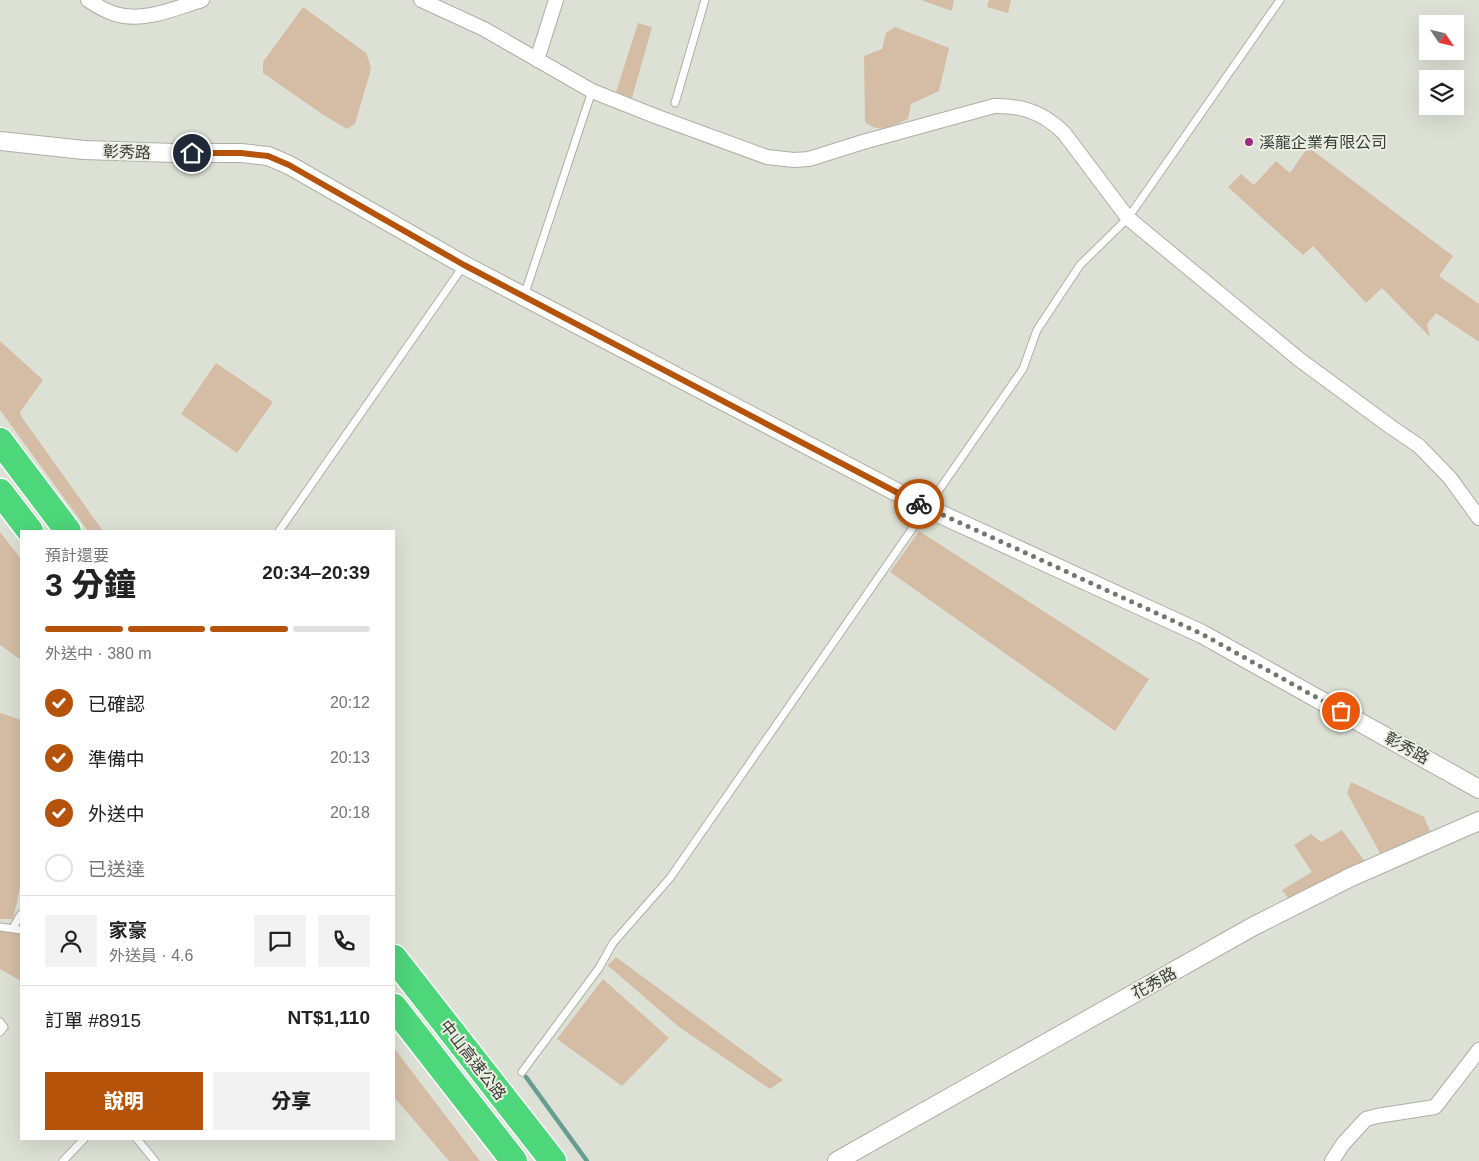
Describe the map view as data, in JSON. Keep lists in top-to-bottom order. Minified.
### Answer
{"streets":{"highway":["中山高速公路"],"street":["彰秀路","花秀路"]},"places":["溪龍企業有限公司"],"north":"bottom right","page":{"heading":["3 分鐘","預計還要","20:34–20:39"],"panel":["家豪","外送員 · 4.6","訂單 #8915","NT$1,110"],"bar":"外送中 · 380 m","list":[["已確認","20:12"],["準備中","20:13"],["外送中","20:18"],"已送達"],"buttons":["說明","分享"]}}
